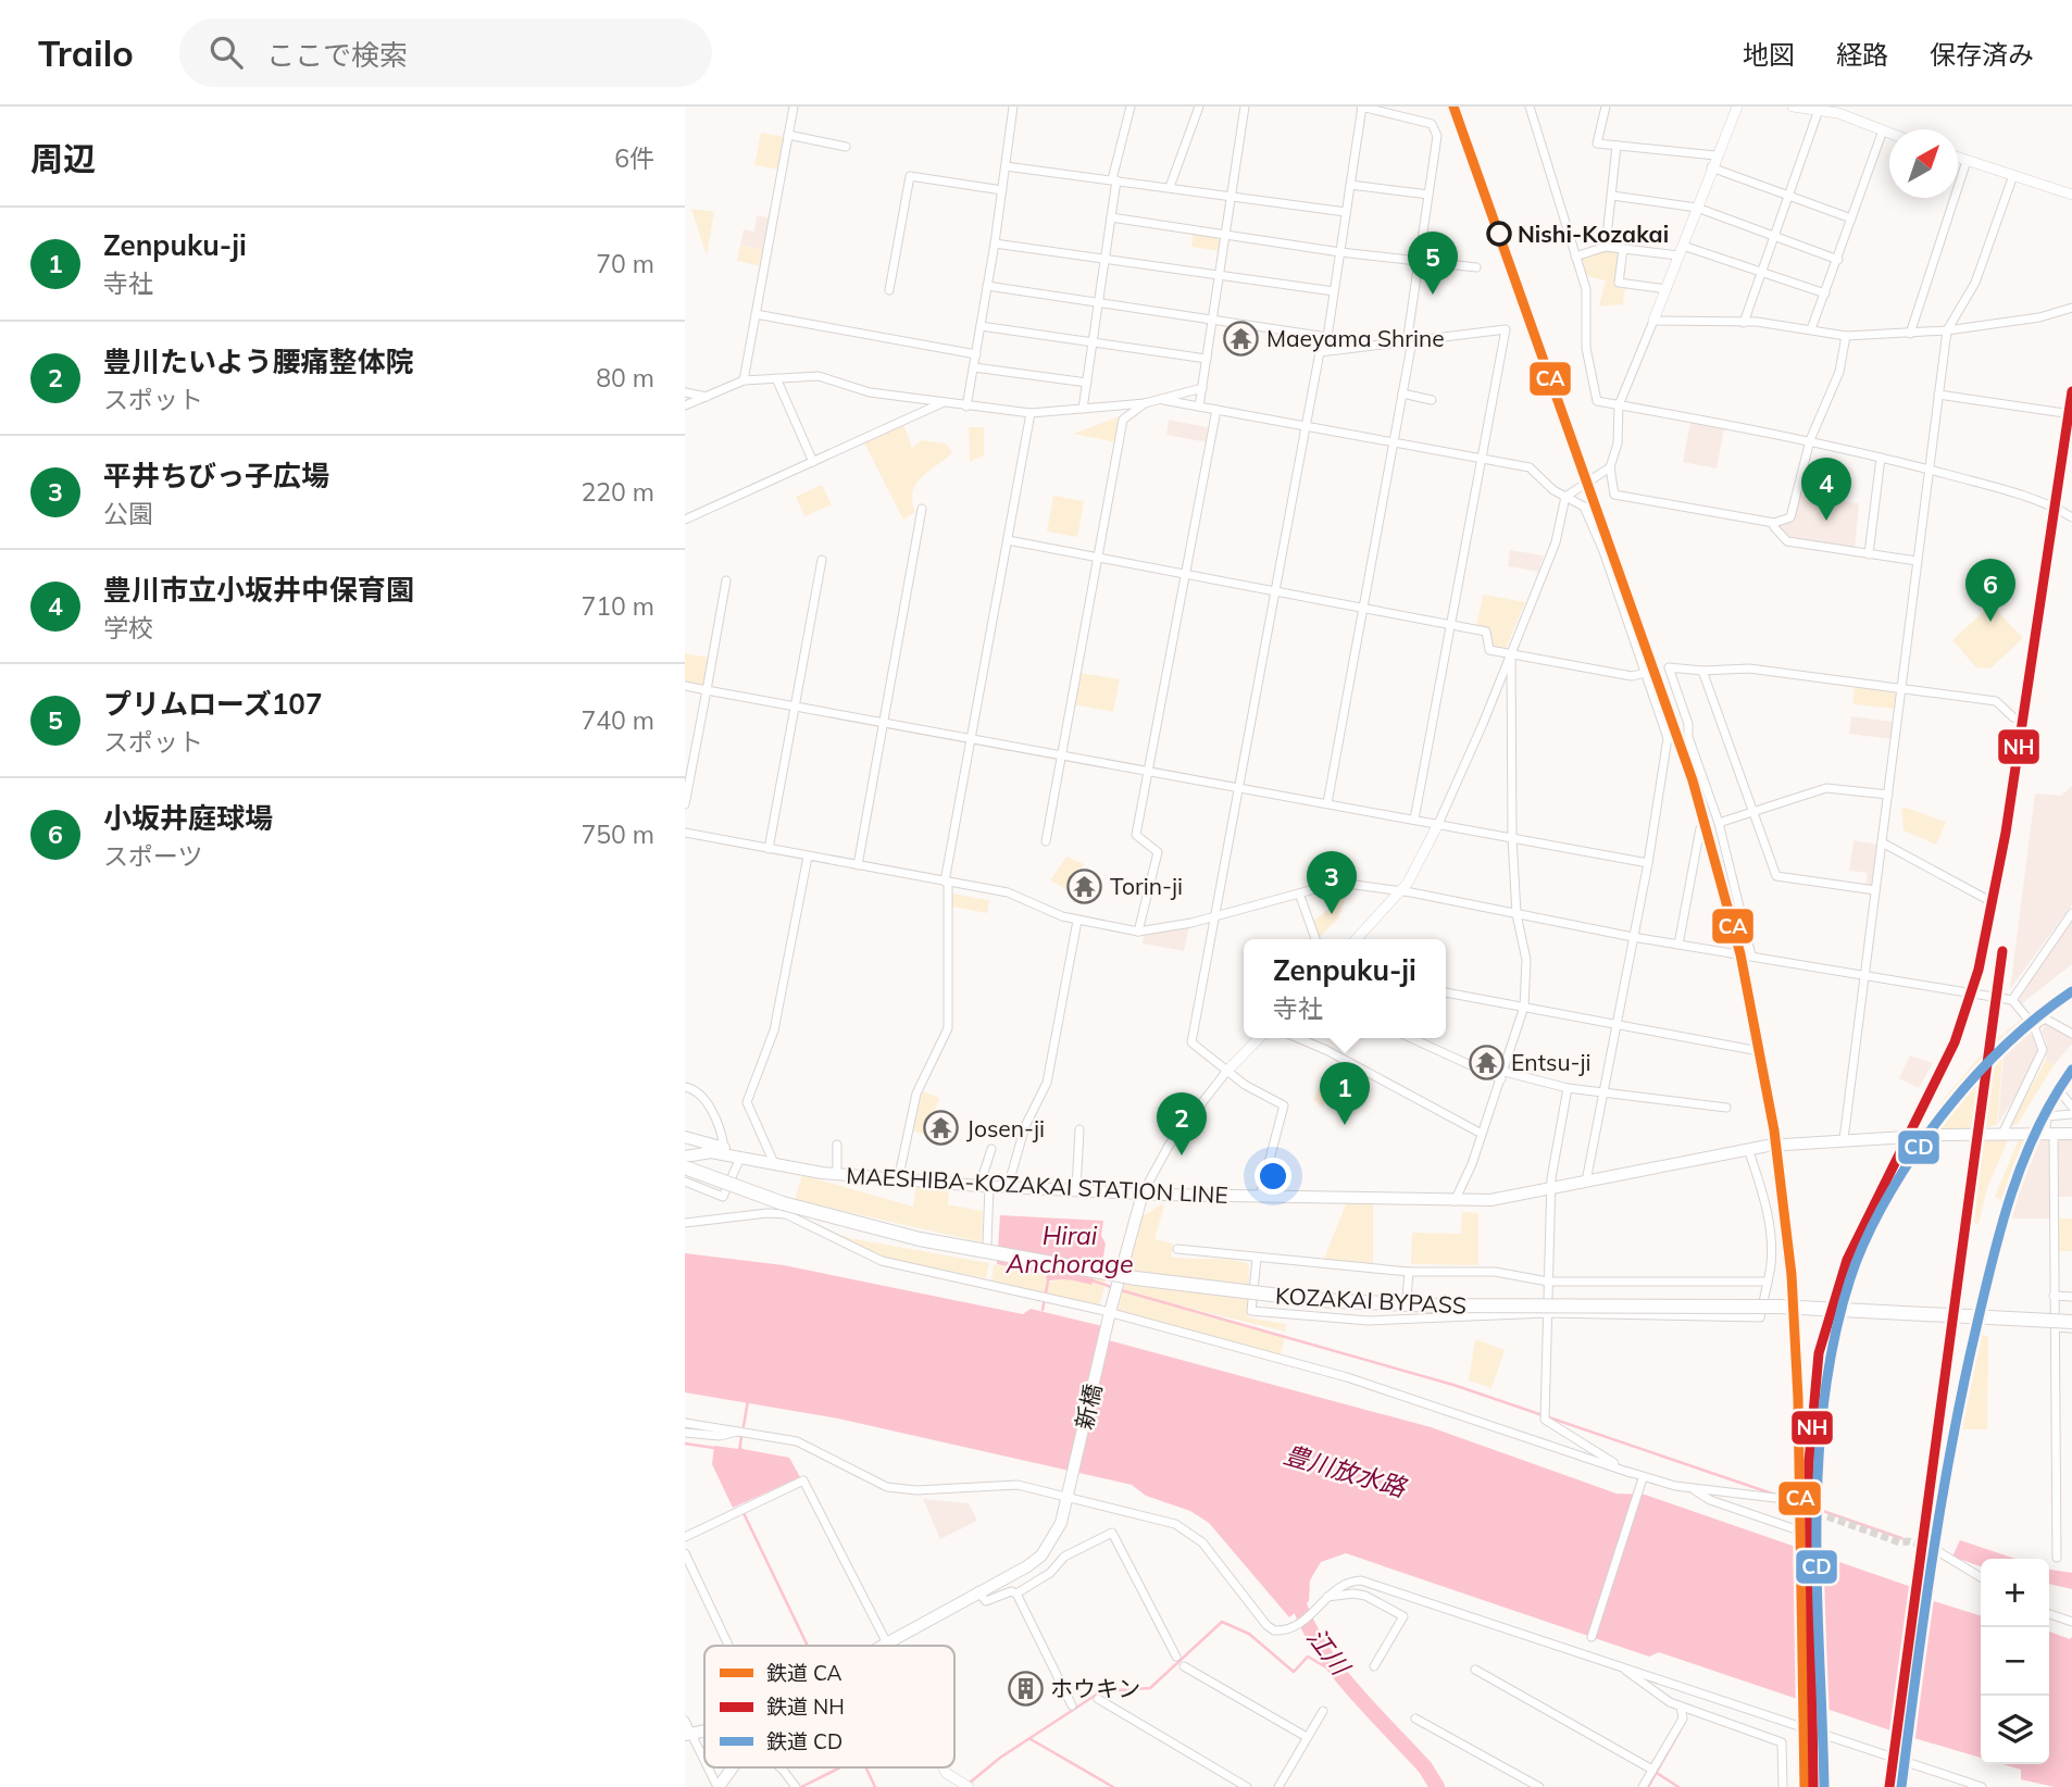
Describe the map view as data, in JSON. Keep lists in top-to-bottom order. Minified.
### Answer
{"streets":{"highway":["KOZAKAI BYPASS"],"main road":["MAESHIBA-KOZAKAI STATION LINE","新橋"]},"crossings":[["MAESHIBA-KOZAKAI STATION LINE","新橋"]],"water":["Hirai Anchorage","豊川放水路","江川"],"places":{"other":["Nishi-Kozakai"],"temple":["Maeyama Shrine","Torin-ji","Entsu-ji","Josen-ji"],"building":["ホウキン"]},"lines":["rail line CA","rail line NH","rail line CD"],"legend":["鉄道 CA","鉄道 NH","鉄道 CD"],"north":"top right","page":{"header":"Trailo","search":"ここで検索","nav":["地図","経路","保存済み"],"heading":["周辺","6件"],"list":[{"mark":"1","name":"Zenpuku-ji","note":"寺社","value":"70 m"},{"mark":"2","name":"豊川たいよう腰痛整体院","note":"スポット","value":"80 m"},{"mark":"3","name":"平井ちびっ子広場","note":"公園","value":"220 m"},{"mark":"4","name":"豊川市立小坂井中保育園","note":"学校","value":"710 m"},{"mark":"5","name":"プリムローズ107","note":"スポット","value":"740 m"},{"mark":"6","name":"小坂井庭球場","note":"スポーツ","value":"750 m"}],"pins":["5","4","6","3","1","2"],"popup":["Zenpuku-ji","寺社"],"map_buttons":["+","−"]}}
